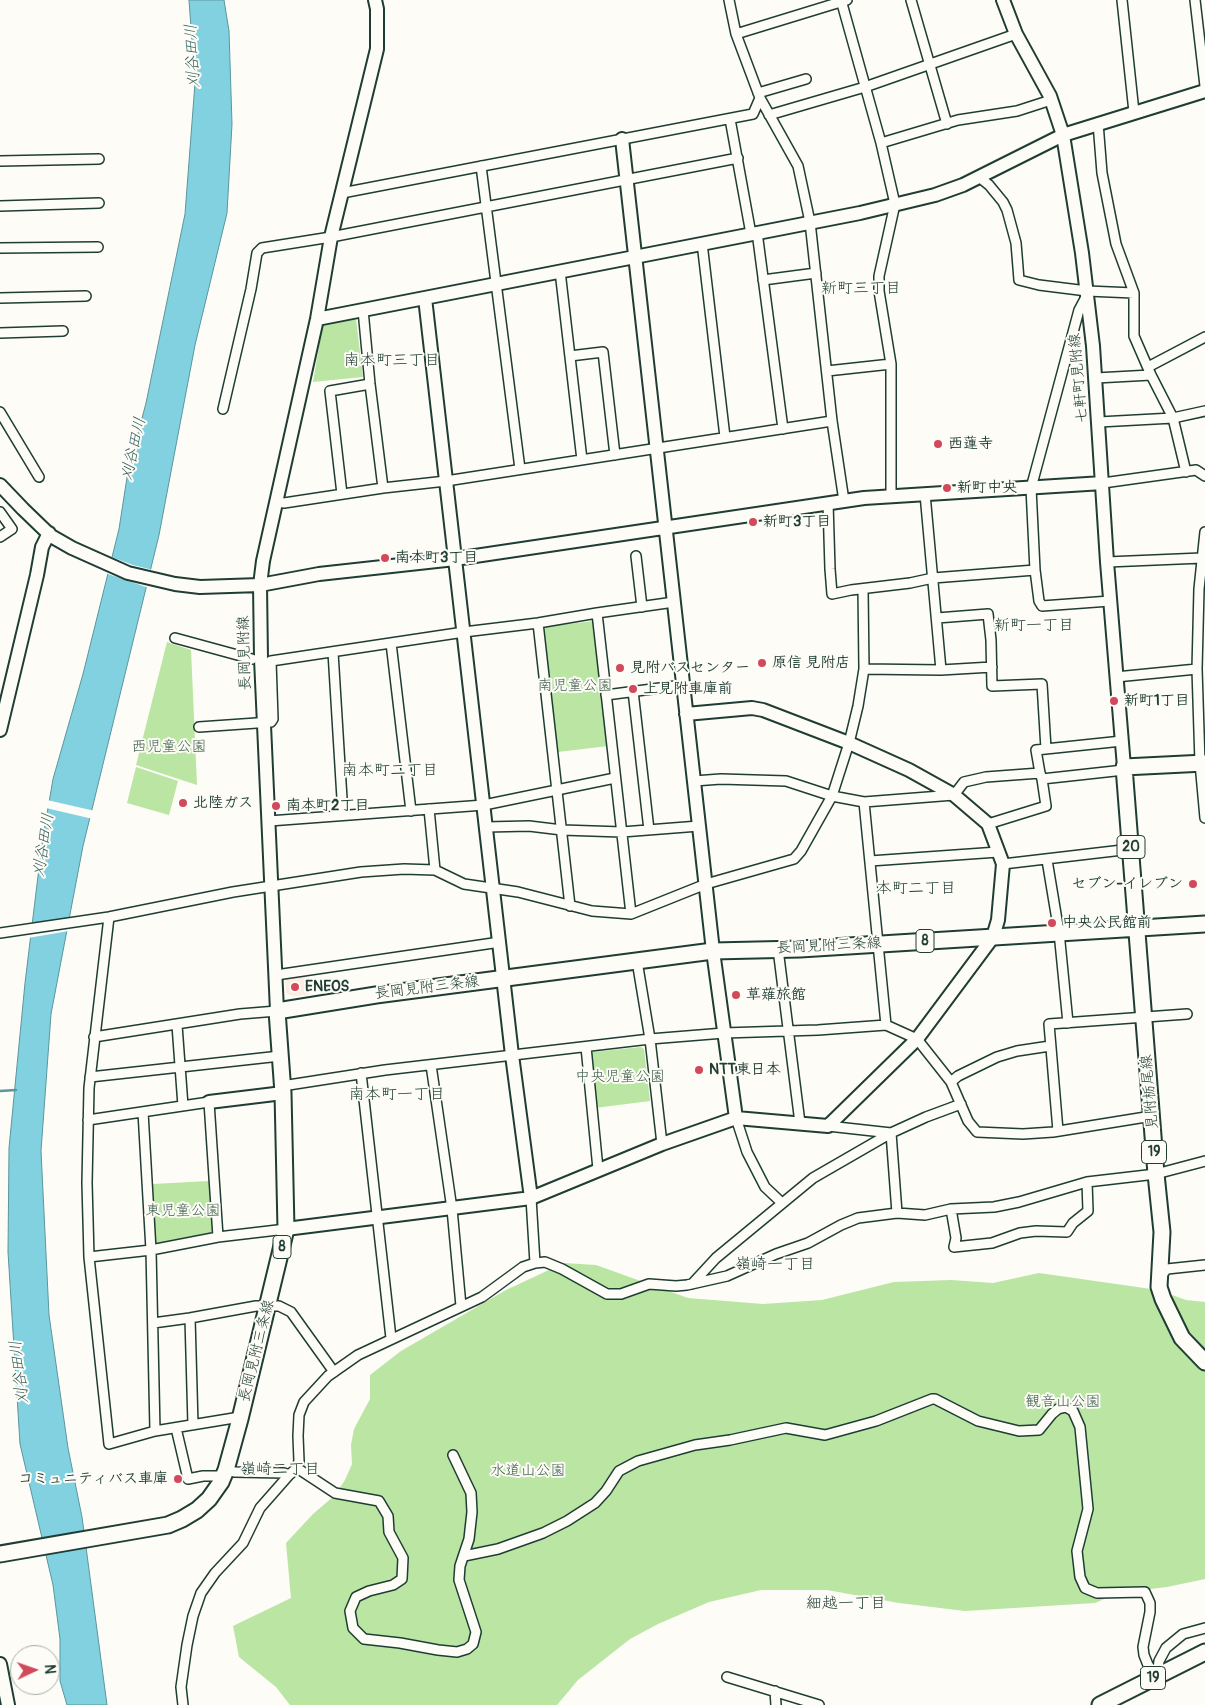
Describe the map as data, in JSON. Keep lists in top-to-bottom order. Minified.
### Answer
{"streets":{"main road":["20","8","長岡見附三条線","見附栃尾線","19"],"street":["七軒町見附線","長岡見附線"]},"crossings":[["七軒町見附線","20"],["長岡見附線","長岡見附三条線"],["20","長岡見附三条線"],["20","見附栃尾線"],["長岡見附三条線","見附栃尾線"]],"districts":["新町三丁目","南本町三丁目","新町一丁目","南本町二丁目","本町二丁目","南本町一丁目","嶺崎一丁目","嶺崎二丁目","細越一丁目"],"water":["刈谷田川"],"parks":["南児童公園","西児童公園","中央児童公園","東児童公園","観音山公園","水道山公園"],"places":["西蓮寺","新町中央","新町3丁目","南本町3丁目","原信 見附店","見附バスセンター","上見附車庫前","新町1丁目","北陸ガス","南本町2丁目","セブン-イレブン","中央公民館前","ENEOS","草薙旅館","NTT東日本","コミュニティバス車庫"],"north":"right"}
